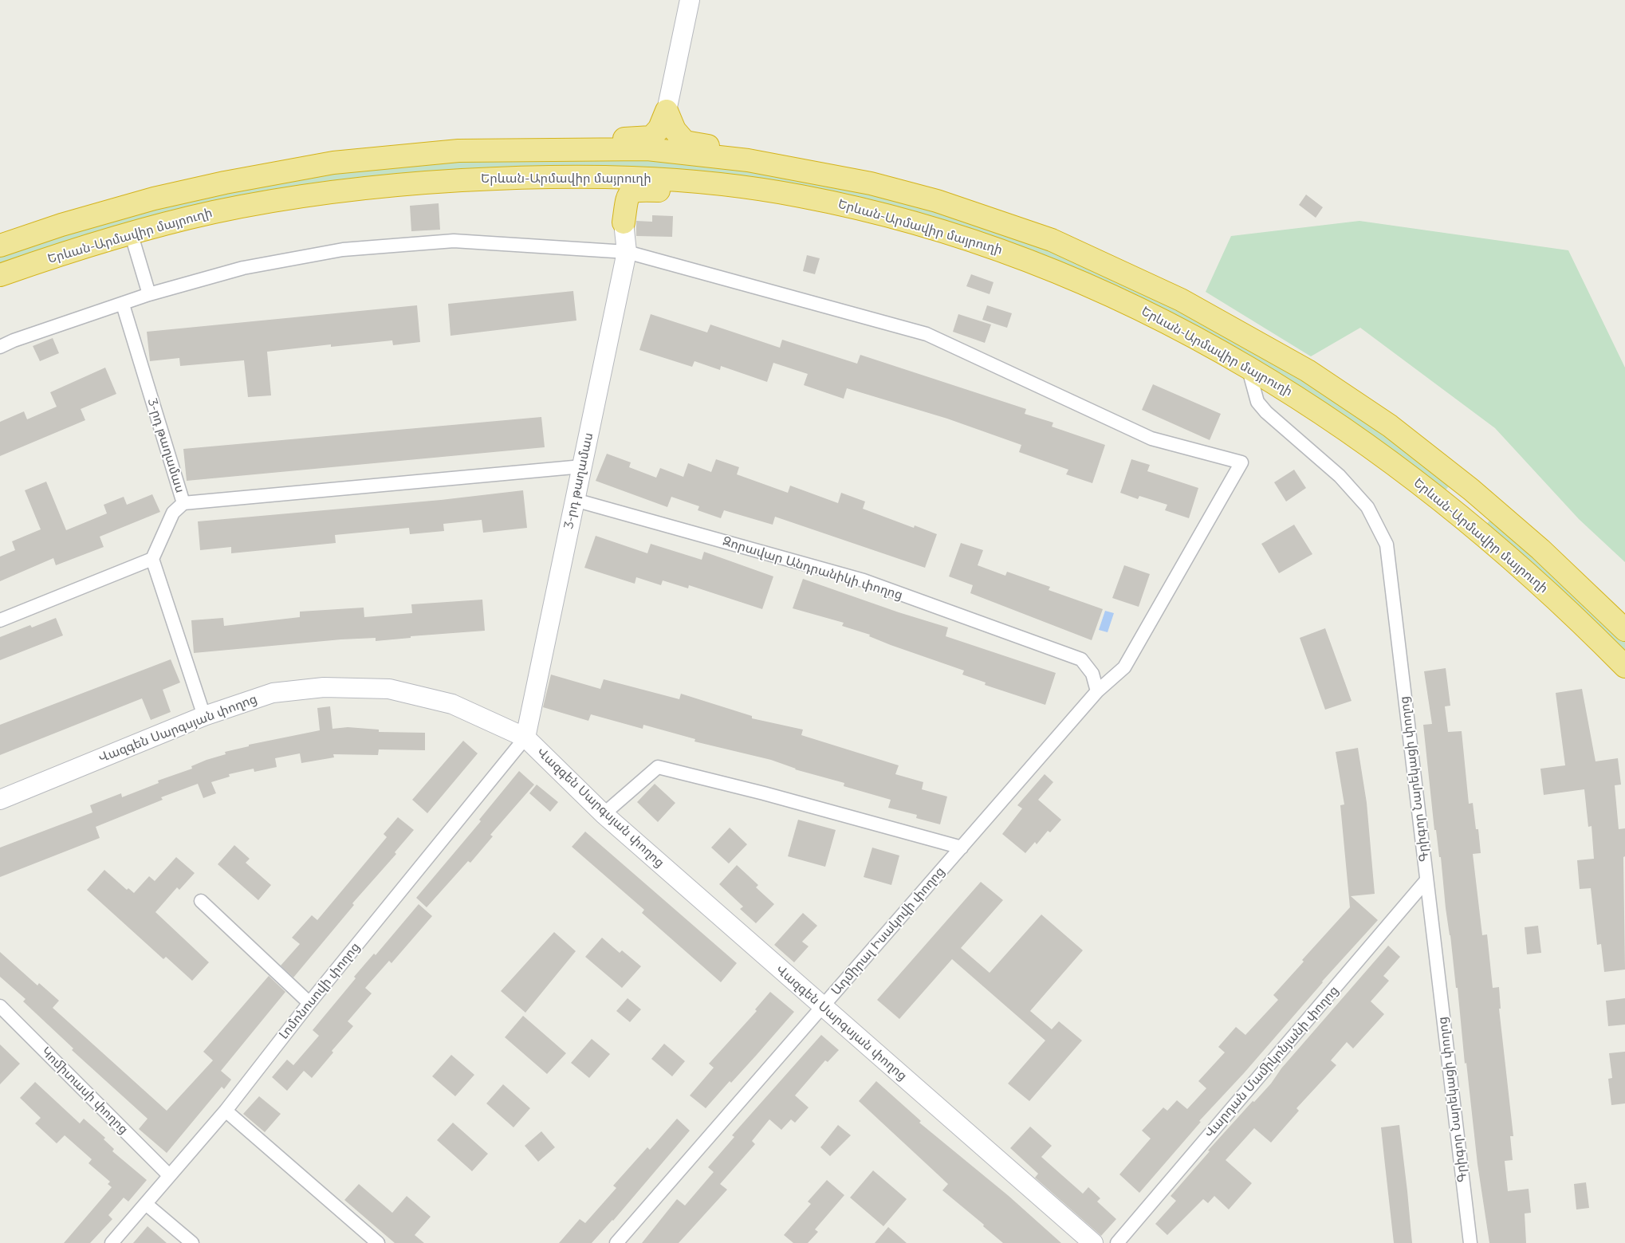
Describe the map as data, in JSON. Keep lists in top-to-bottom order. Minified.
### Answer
{"streets":{"highway":["Երևան-Արմավիր մայրուղի"],"street":["3-րդ թաղամաս","Զորավար Անդրանիկի փողոց","Վազգեն Սարգսյան փողոց","Գրիգոր Նարեկացի փողոց","Ադմիրալ Իսակովի փողոց","Լոմոնոսովի փողոց","Վարդան Մամիկոնյանի փողոց","Կոմիտասի փողոց"]},"crossings":[["Երևան-Արմավիր մայրուղի","Գրիգոր Նարեկացի փողոց"],["3-րդ թաղամաս","Զորավար Անդրանիկի փողոց"],["3-րդ թաղամաս","Վազգեն Սարգսյան փողոց"],["3-րդ թաղամաս","Ադմիրալ Իսակովի փողոց"],["3-րդ թաղամաս","Լոմոնոսովի փողոց"],["Զորավար Անդրանիկի փողոց","Ադմիրալ Իսակովի փողոց"],["Վազգեն Սարգսյան փողոց","Ադմիրալ Իսակովի փողոց"],["Վազգեն Սարգսյան փողոց","Լոմոնոսովի փողոց"],["Գրիգոր Նարեկացի փողոց","Վարդան Մամիկոնյանի փողոց"],["Լոմոնոսովի փողոց","Կոմիտասի փողոց"]]}
